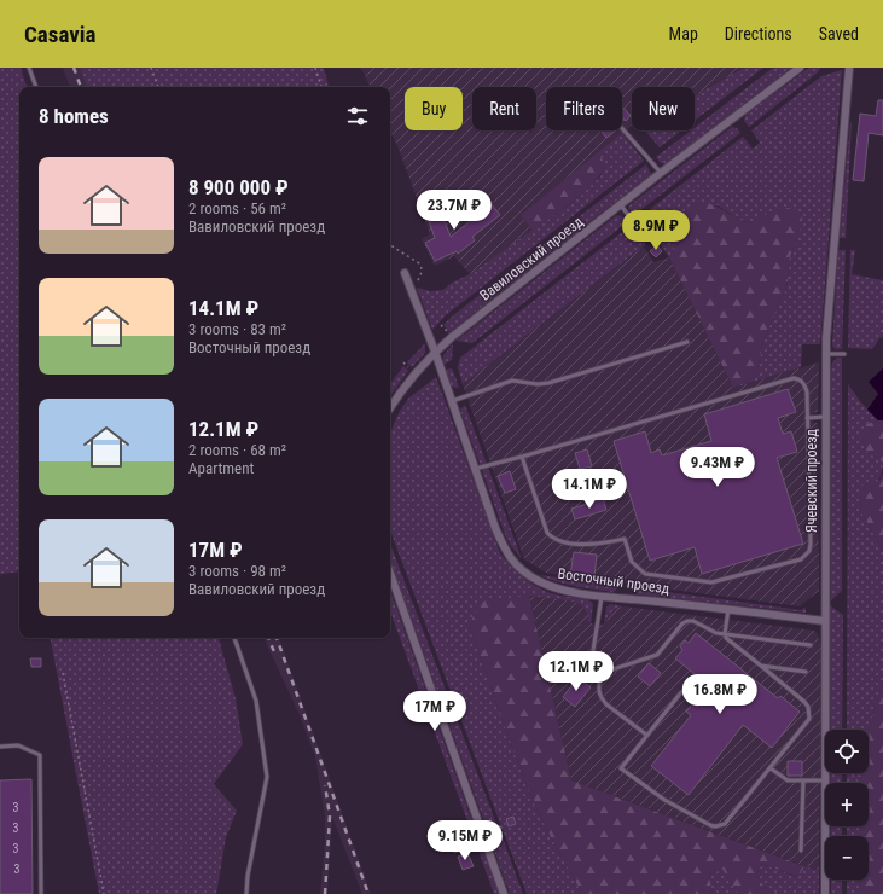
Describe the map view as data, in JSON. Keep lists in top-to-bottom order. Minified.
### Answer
{"streets":{"street":["Вавиловский проезд","Ячевский проезд","Восточный проезд"]},"crossings":[["Вавиловский проезд","Восточный проезд"],["Ячевский проезд","Восточный проезд"]],"house_numbers":["3","3","3","3"],"page":{"header":"Casavia","nav":["Map","Directions","Saved"],"chip":["Buy","Rent","Filters","New"],"heading":"8 homes","list":[{"name":"8 900 000 ₽","note":"2 rooms · 56 m² · Вавиловский проезд"},{"name":"14.1M ₽","note":"3 rooms · 83 m² · Восточный проезд"},{"name":"12.1M ₽","note":"2 rooms · 68 m² · Apartment"},{"name":"17M ₽","note":"3 rooms · 98 m² · Вавиловский проезд"}],"price":["23.7M ₽","8.9M ₽","9.43M ₽","14.1M ₽","12.1M ₽","16.8M ₽","17M ₽","9.15M ₽"],"map_buttons":["+","−"]}}
